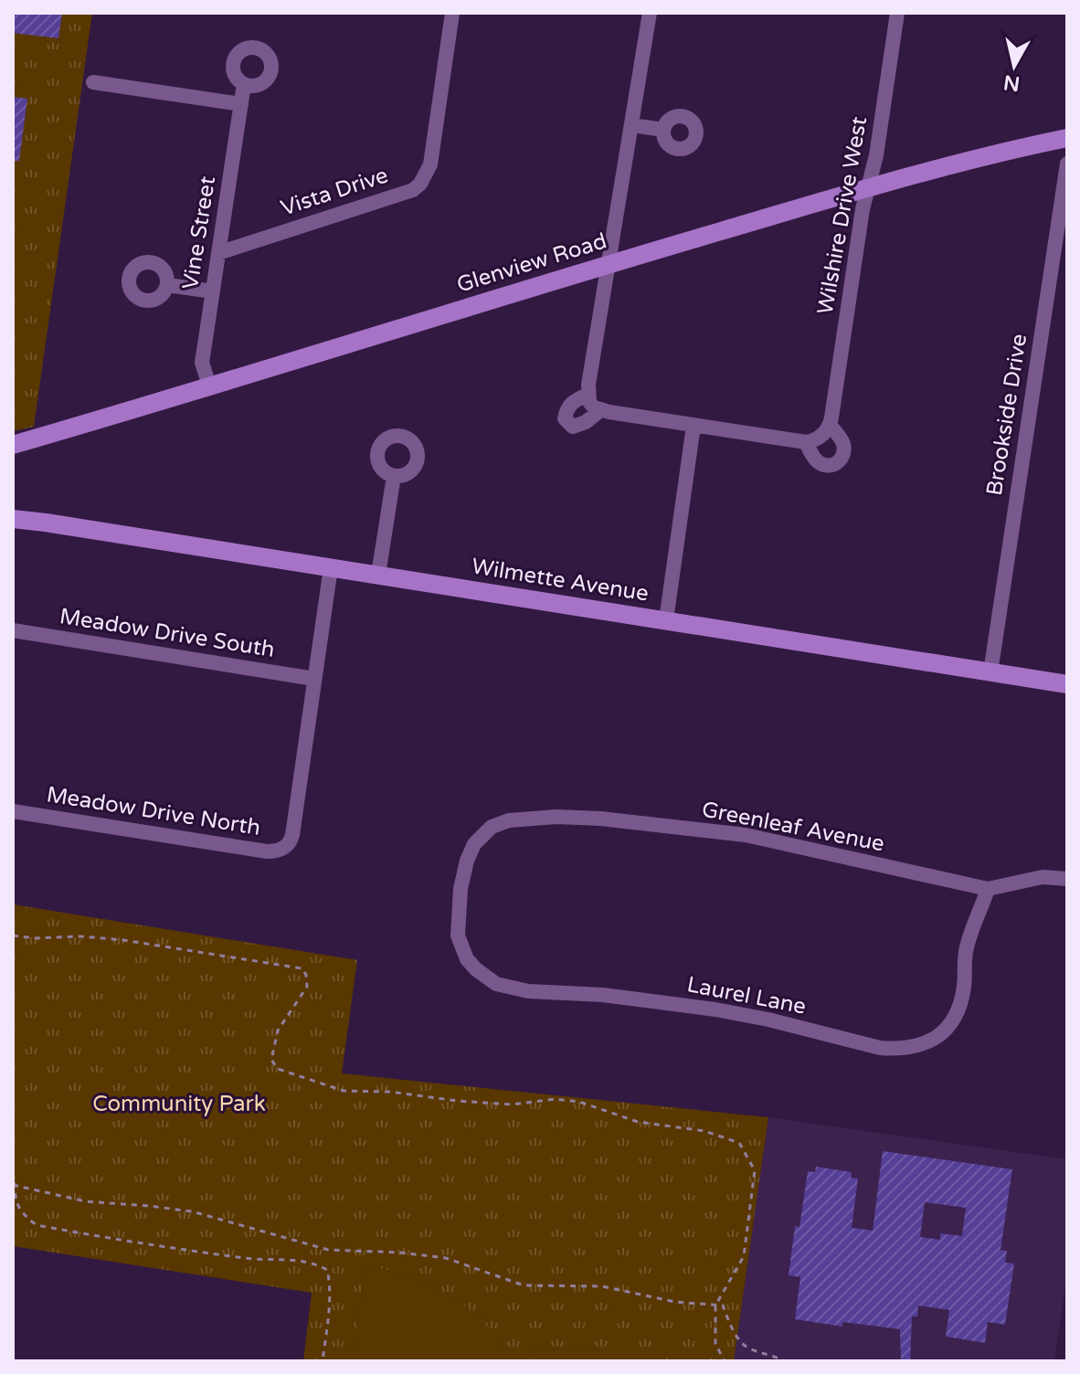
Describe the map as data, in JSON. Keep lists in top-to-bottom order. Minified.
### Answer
{"streets":{"street":["Vista Drive","Wilshire Drive West","Vine Street","Glenview Road","Brookside Drive","Wilmette Avenue","Meadow Drive South","Meadow Drive North","Greenleaf Avenue","Laurel Lane"]},"crossings":[["Vista Drive","Vine Street"],["Wilshire Drive West","Glenview Road"],["Vine Street","Glenview Road"],["Brookside Drive","Wilmette Avenue"],["Meadow Drive South","Meadow Drive North"],["Greenleaf Avenue","Laurel Lane"]],"parks":["Community Park"],"north":"bottom"}
